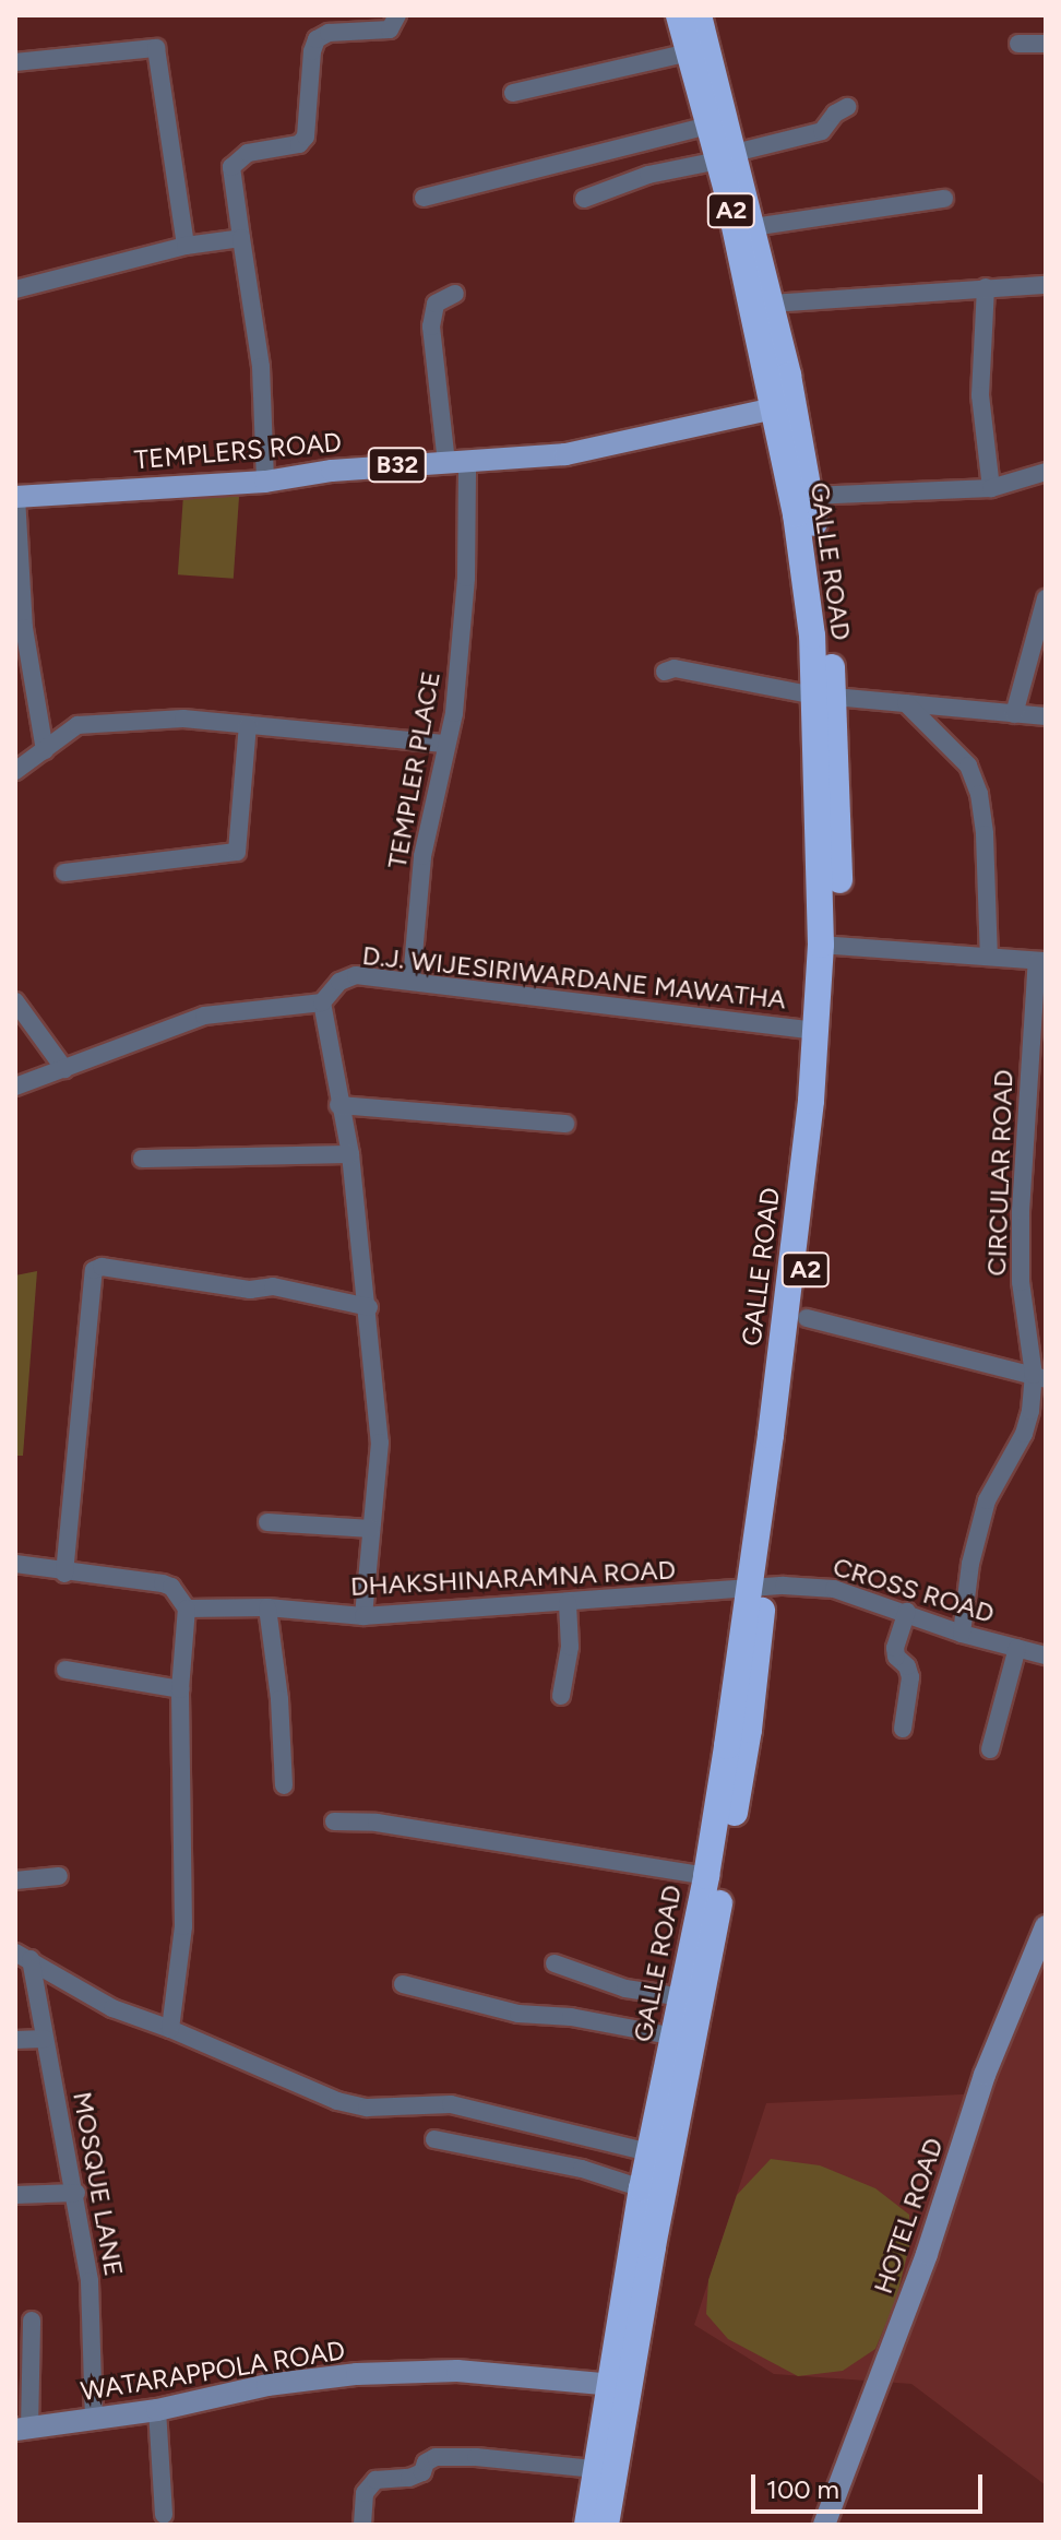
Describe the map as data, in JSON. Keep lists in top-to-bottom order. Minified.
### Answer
{"streets":{"highway":["A2","GALLE ROAD"],"main road":["TEMPLERS ROAD","B32"],"street":["TEMPLER PLACE","D.J. WIJESIRIWARDANE MAWATHA","CIRCULAR ROAD","DHAKSHINARAMNA ROAD","CROSS ROAD","MOSQUE LANE","HOTEL ROAD","WATARAPPOLA ROAD"]},"crossings":[["TEMPLERS ROAD","GALLE ROAD"],["TEMPLERS ROAD","TEMPLER PLACE"],["GALLE ROAD","D.J. WIJESIRIWARDANE MAWATHA"],["GALLE ROAD","DHAKSHINARAMNA ROAD"],["GALLE ROAD","CROSS ROAD"],["GALLE ROAD","WATARAPPOLA ROAD"],["TEMPLER PLACE","D.J. WIJESIRIWARDANE MAWATHA"],["CIRCULAR ROAD","CROSS ROAD"],["DHAKSHINARAMNA ROAD","CROSS ROAD"],["MOSQUE LANE","WATARAPPOLA ROAD"]],"scale_bar":"100 m"}
